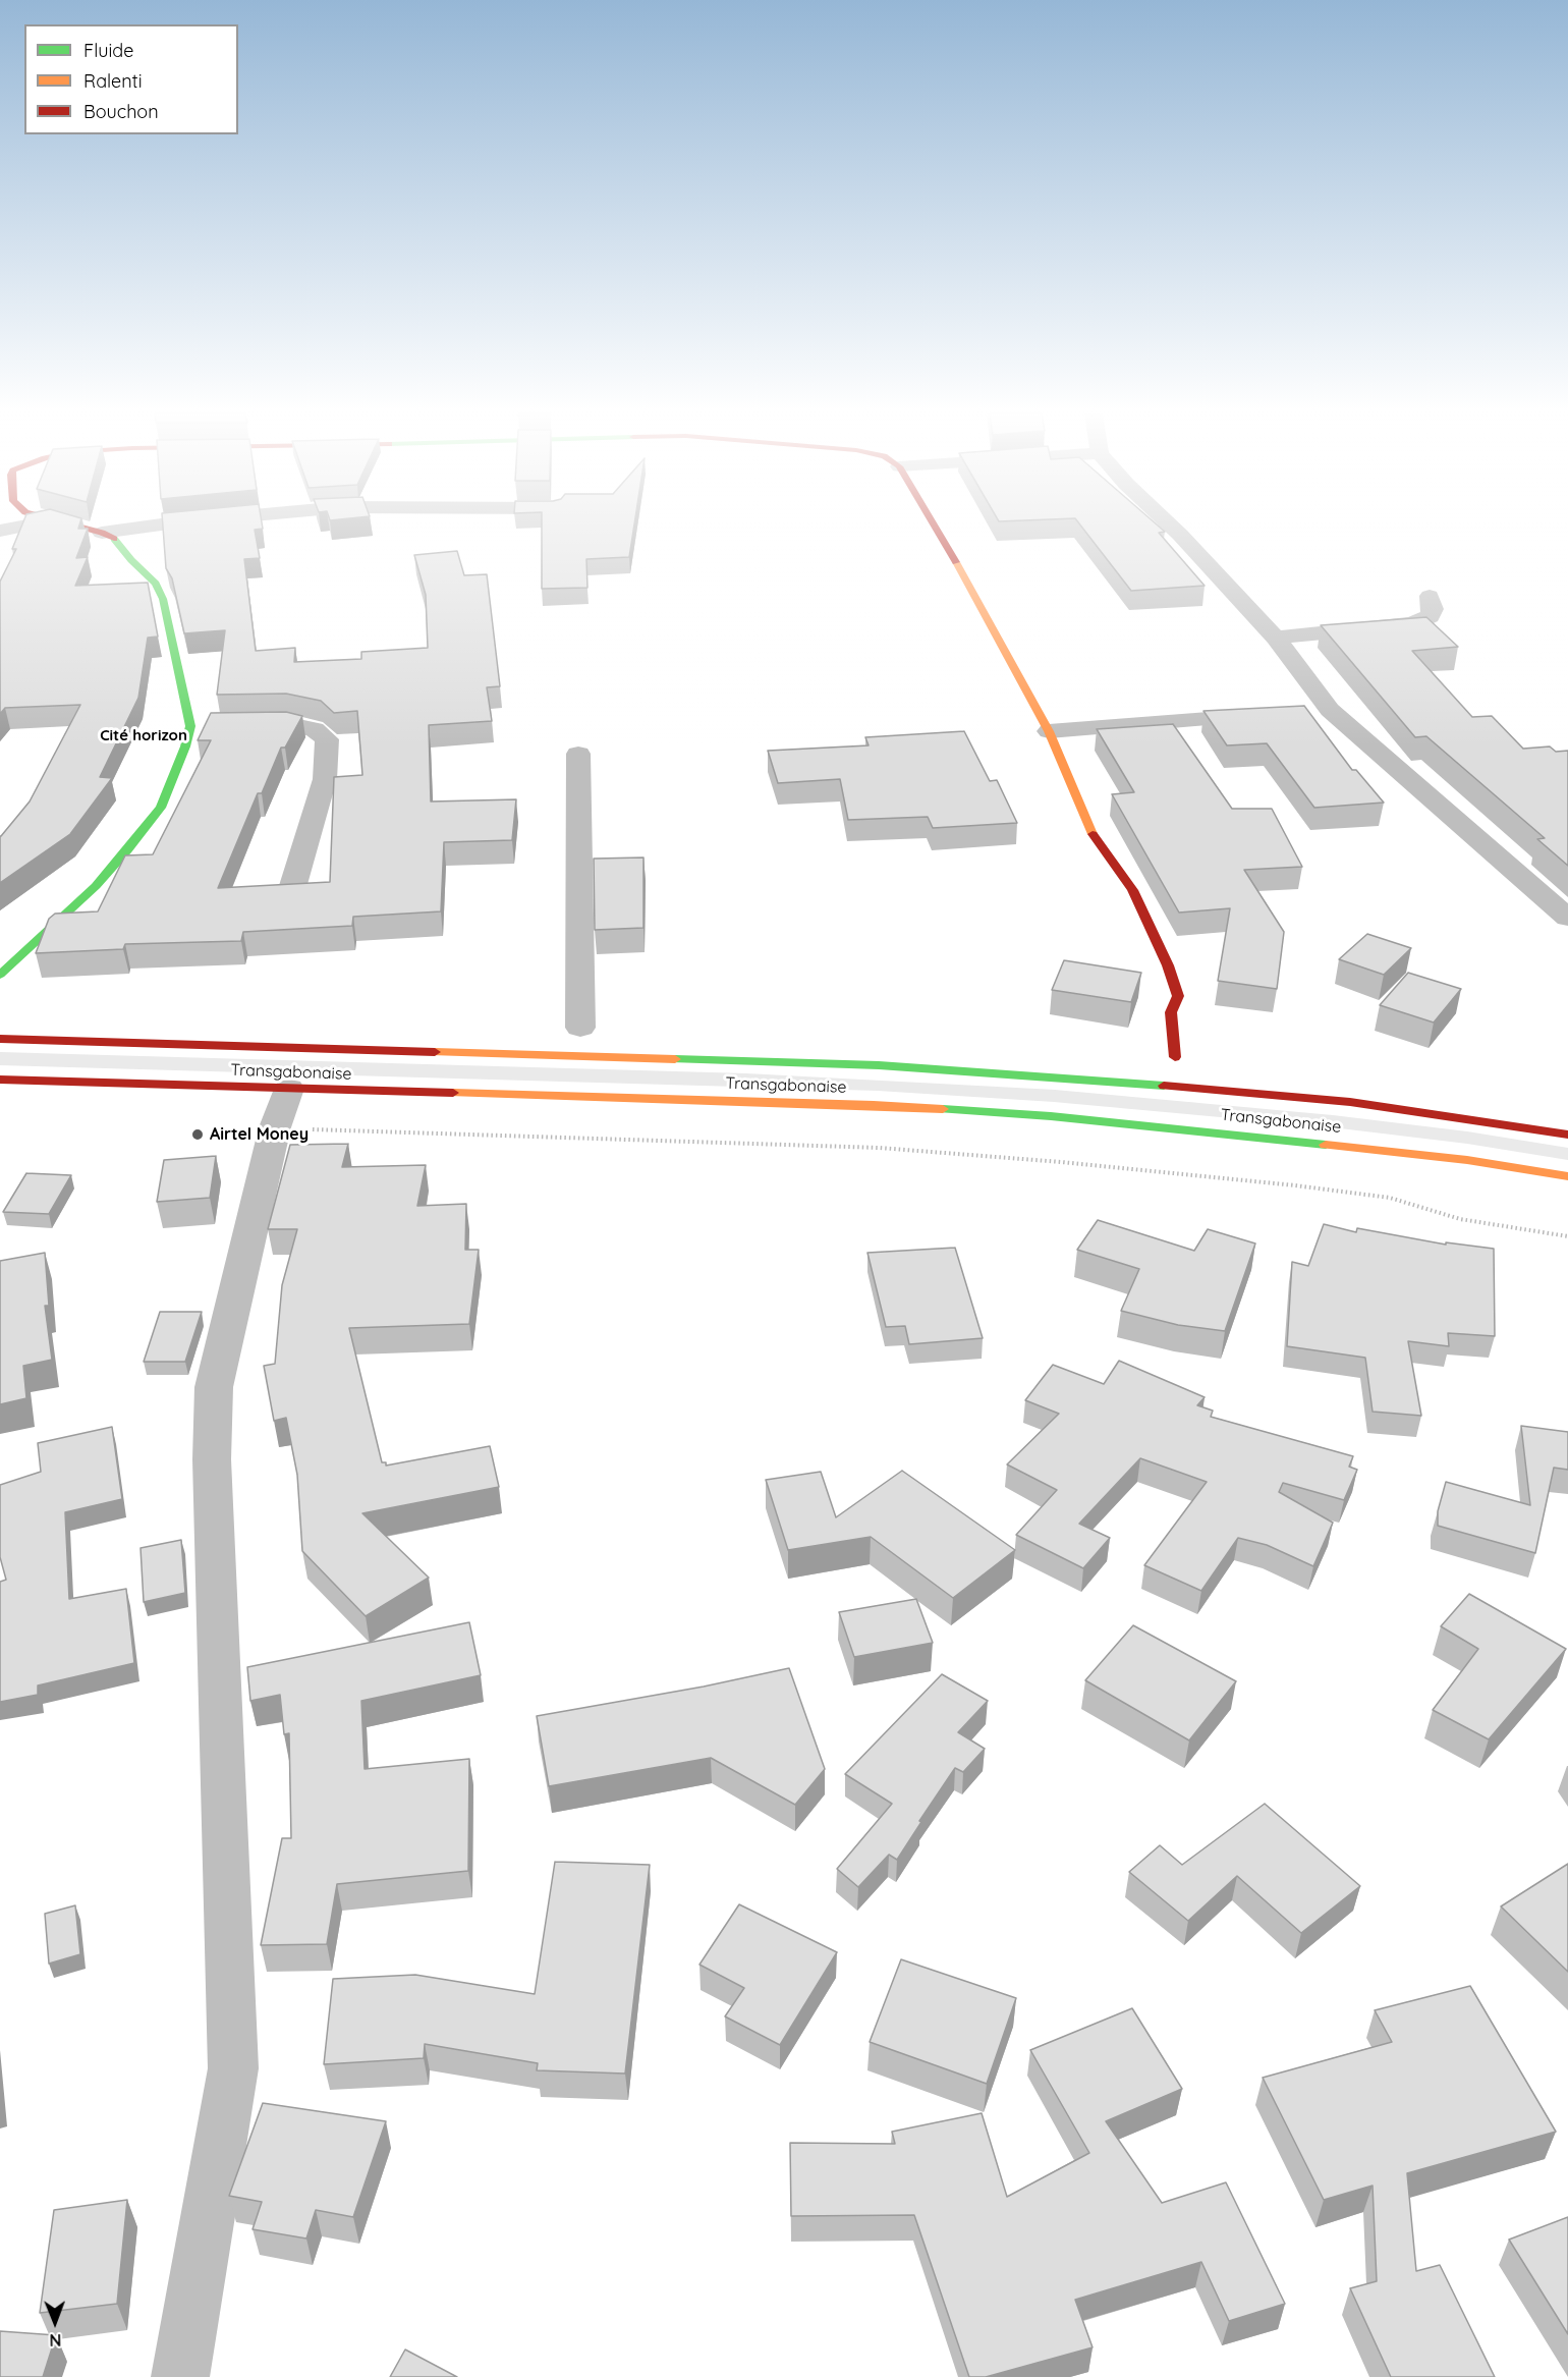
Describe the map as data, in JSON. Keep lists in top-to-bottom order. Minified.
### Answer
{"streets":{"main road":["Transgabonaise"]},"districts":["Cité horizon"],"places":["Airtel Money"],"legend":["Fluide","Ralenti","Bouchon"],"north":"bottom"}
